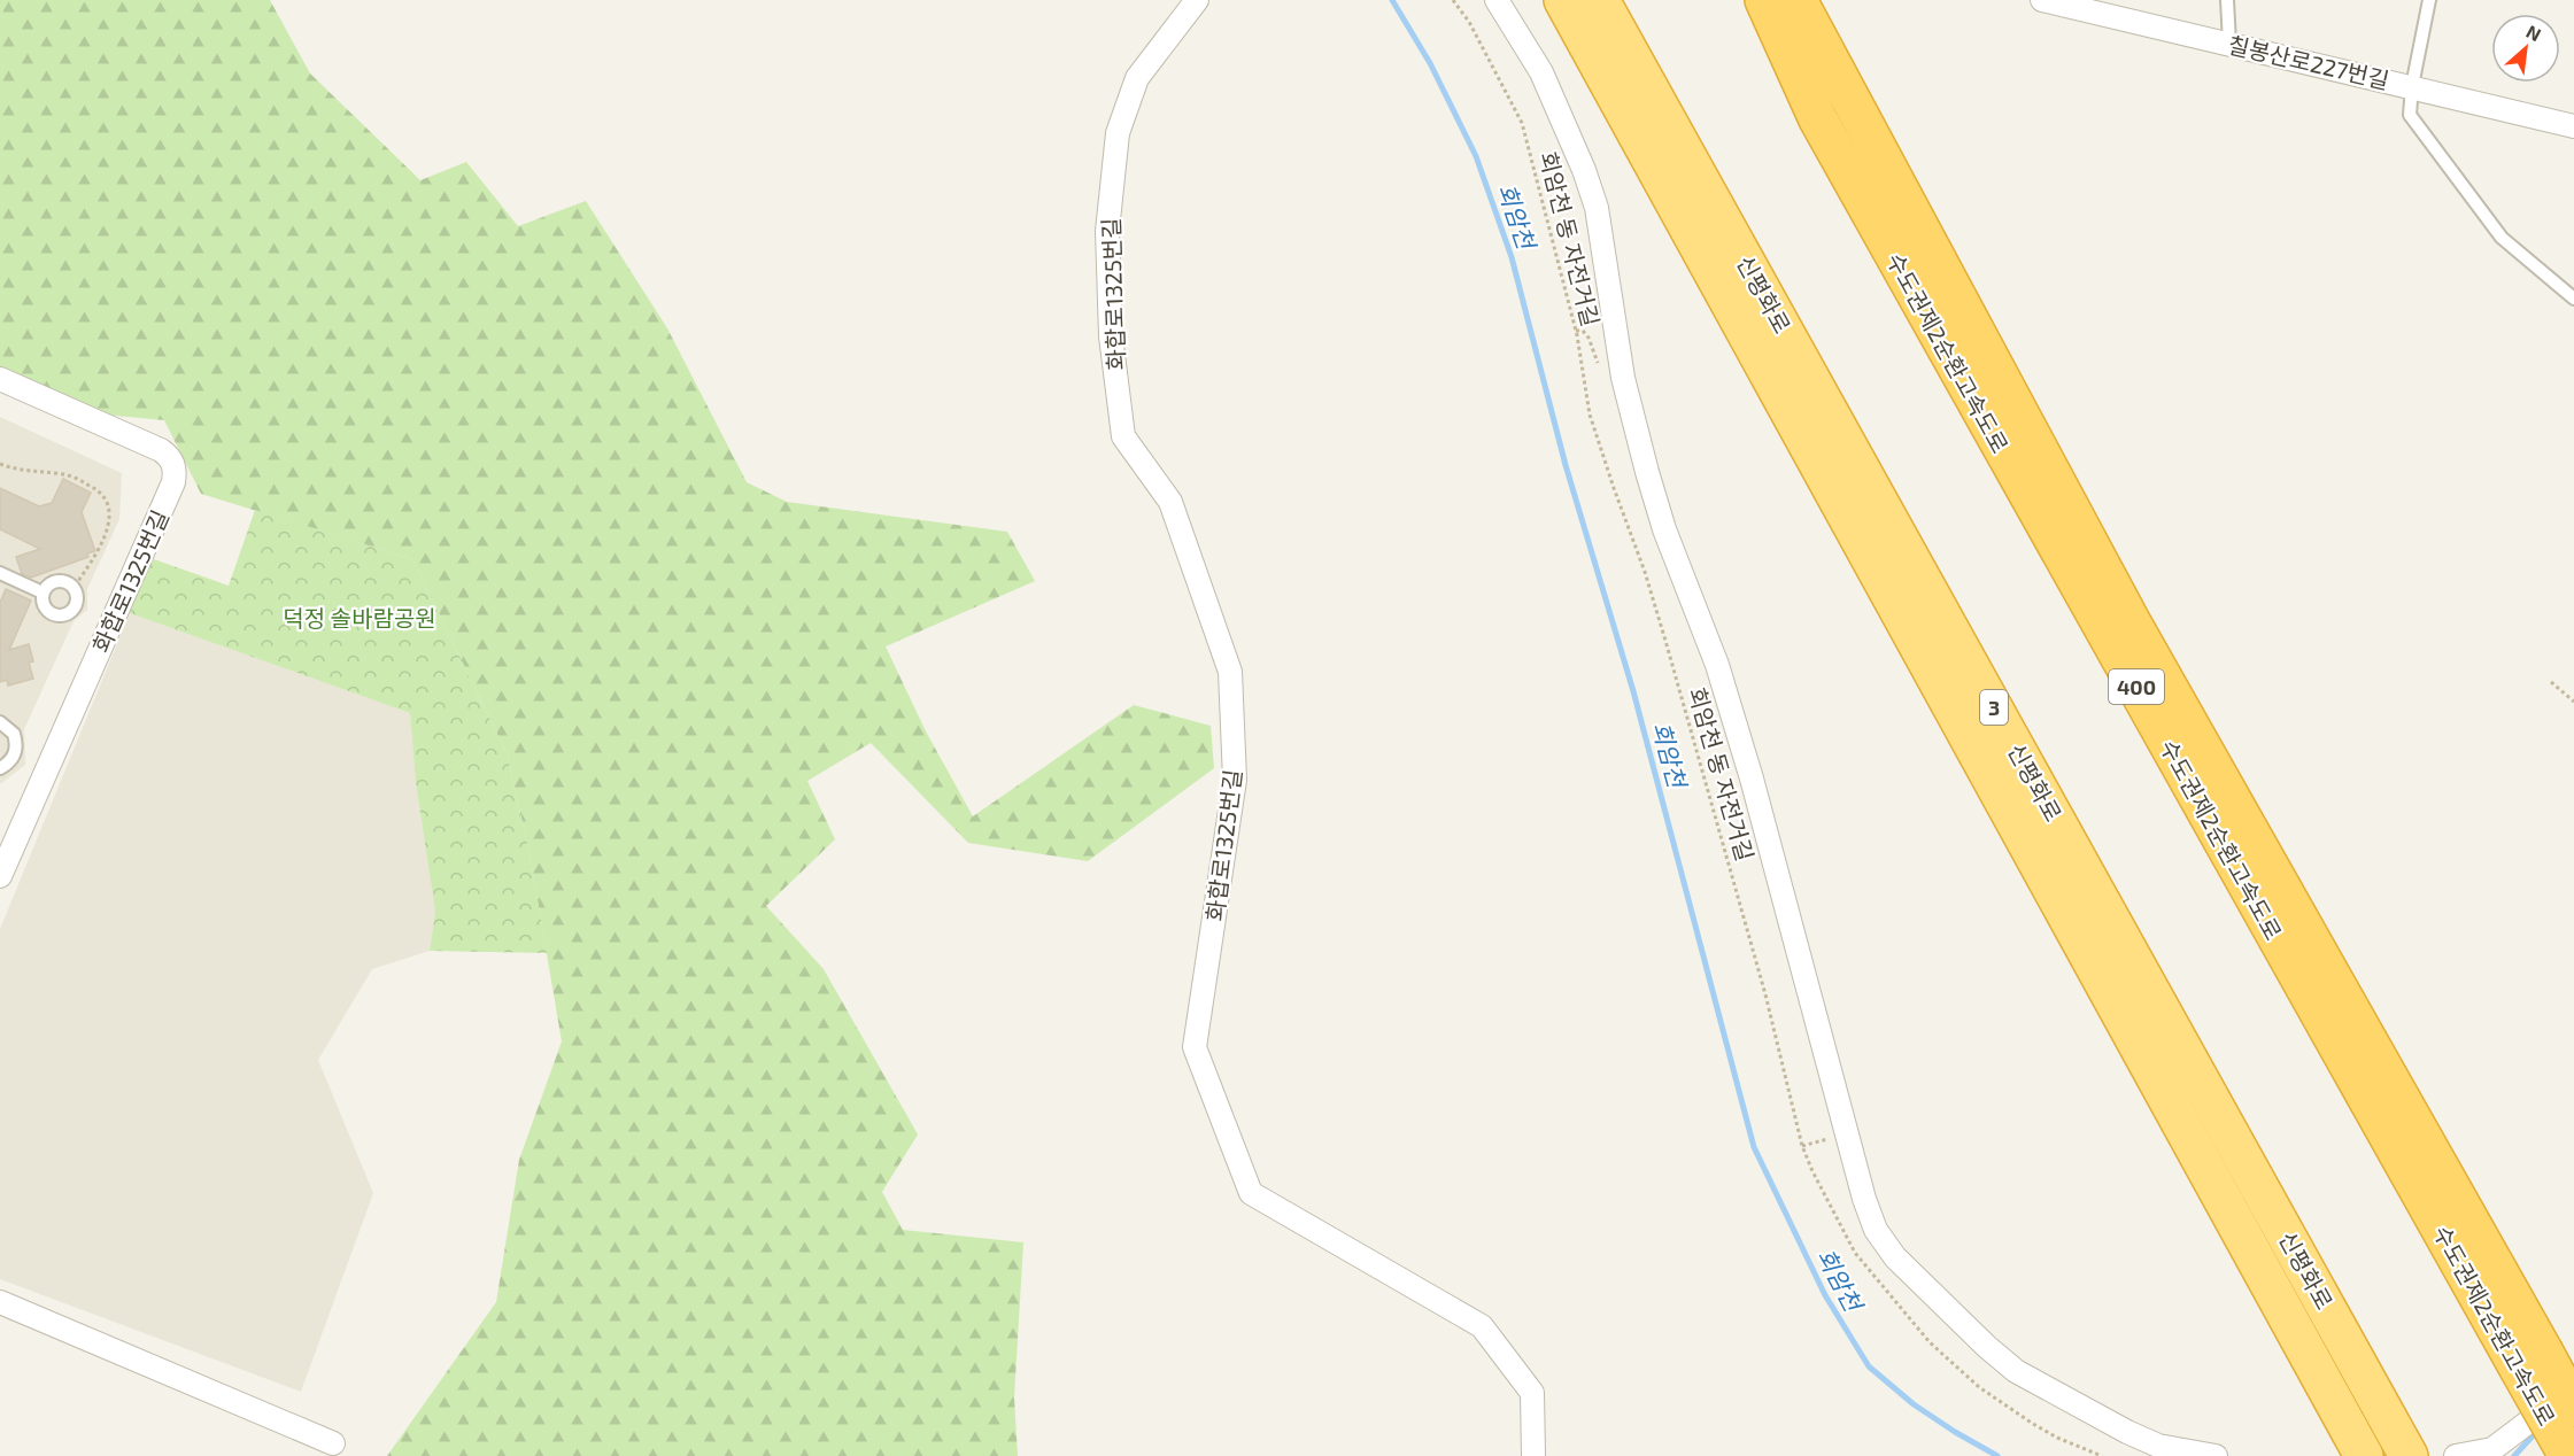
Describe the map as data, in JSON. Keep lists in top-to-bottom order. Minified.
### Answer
{"streets":{"highway":["신평화로","수도권제2순환고속도로","400","3"],"street":["칠봉산로227번길","화합로1325번길"],"path":["회암천 동 자전거길"]},"water":["회암천"],"parks":["덕정 솔바람공원"],"north":"top right"}
